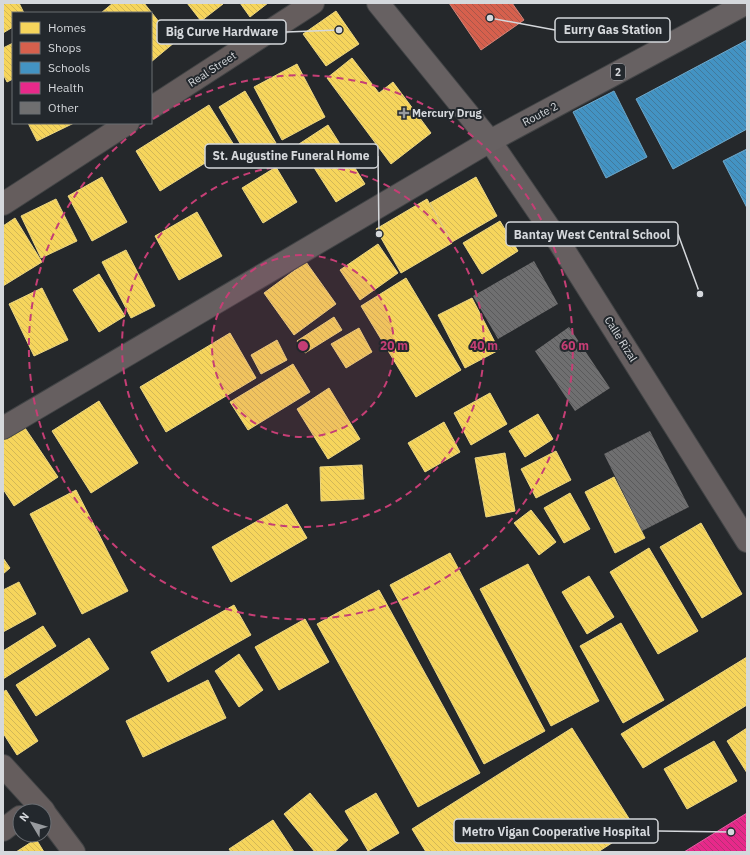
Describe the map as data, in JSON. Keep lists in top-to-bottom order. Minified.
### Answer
{"streets":{"highway":["2","Route 2"],"main road":["Calle Rizal"],"street":["Real Street"]},"crossings":[["Route 2","Calle Rizal"]],"places":{"other":["Eurry Gas Station","Big Curve Hardware","St. Augustine Funeral Home","Bantay West Central School","Metro Vigan Cooperative Hospital"],"health":["Mercury Drug"]},"legend":["Homes","Shops","Schools","Health","Other"],"north":"top left","rings":["20 m","40 m","60 m"]}
